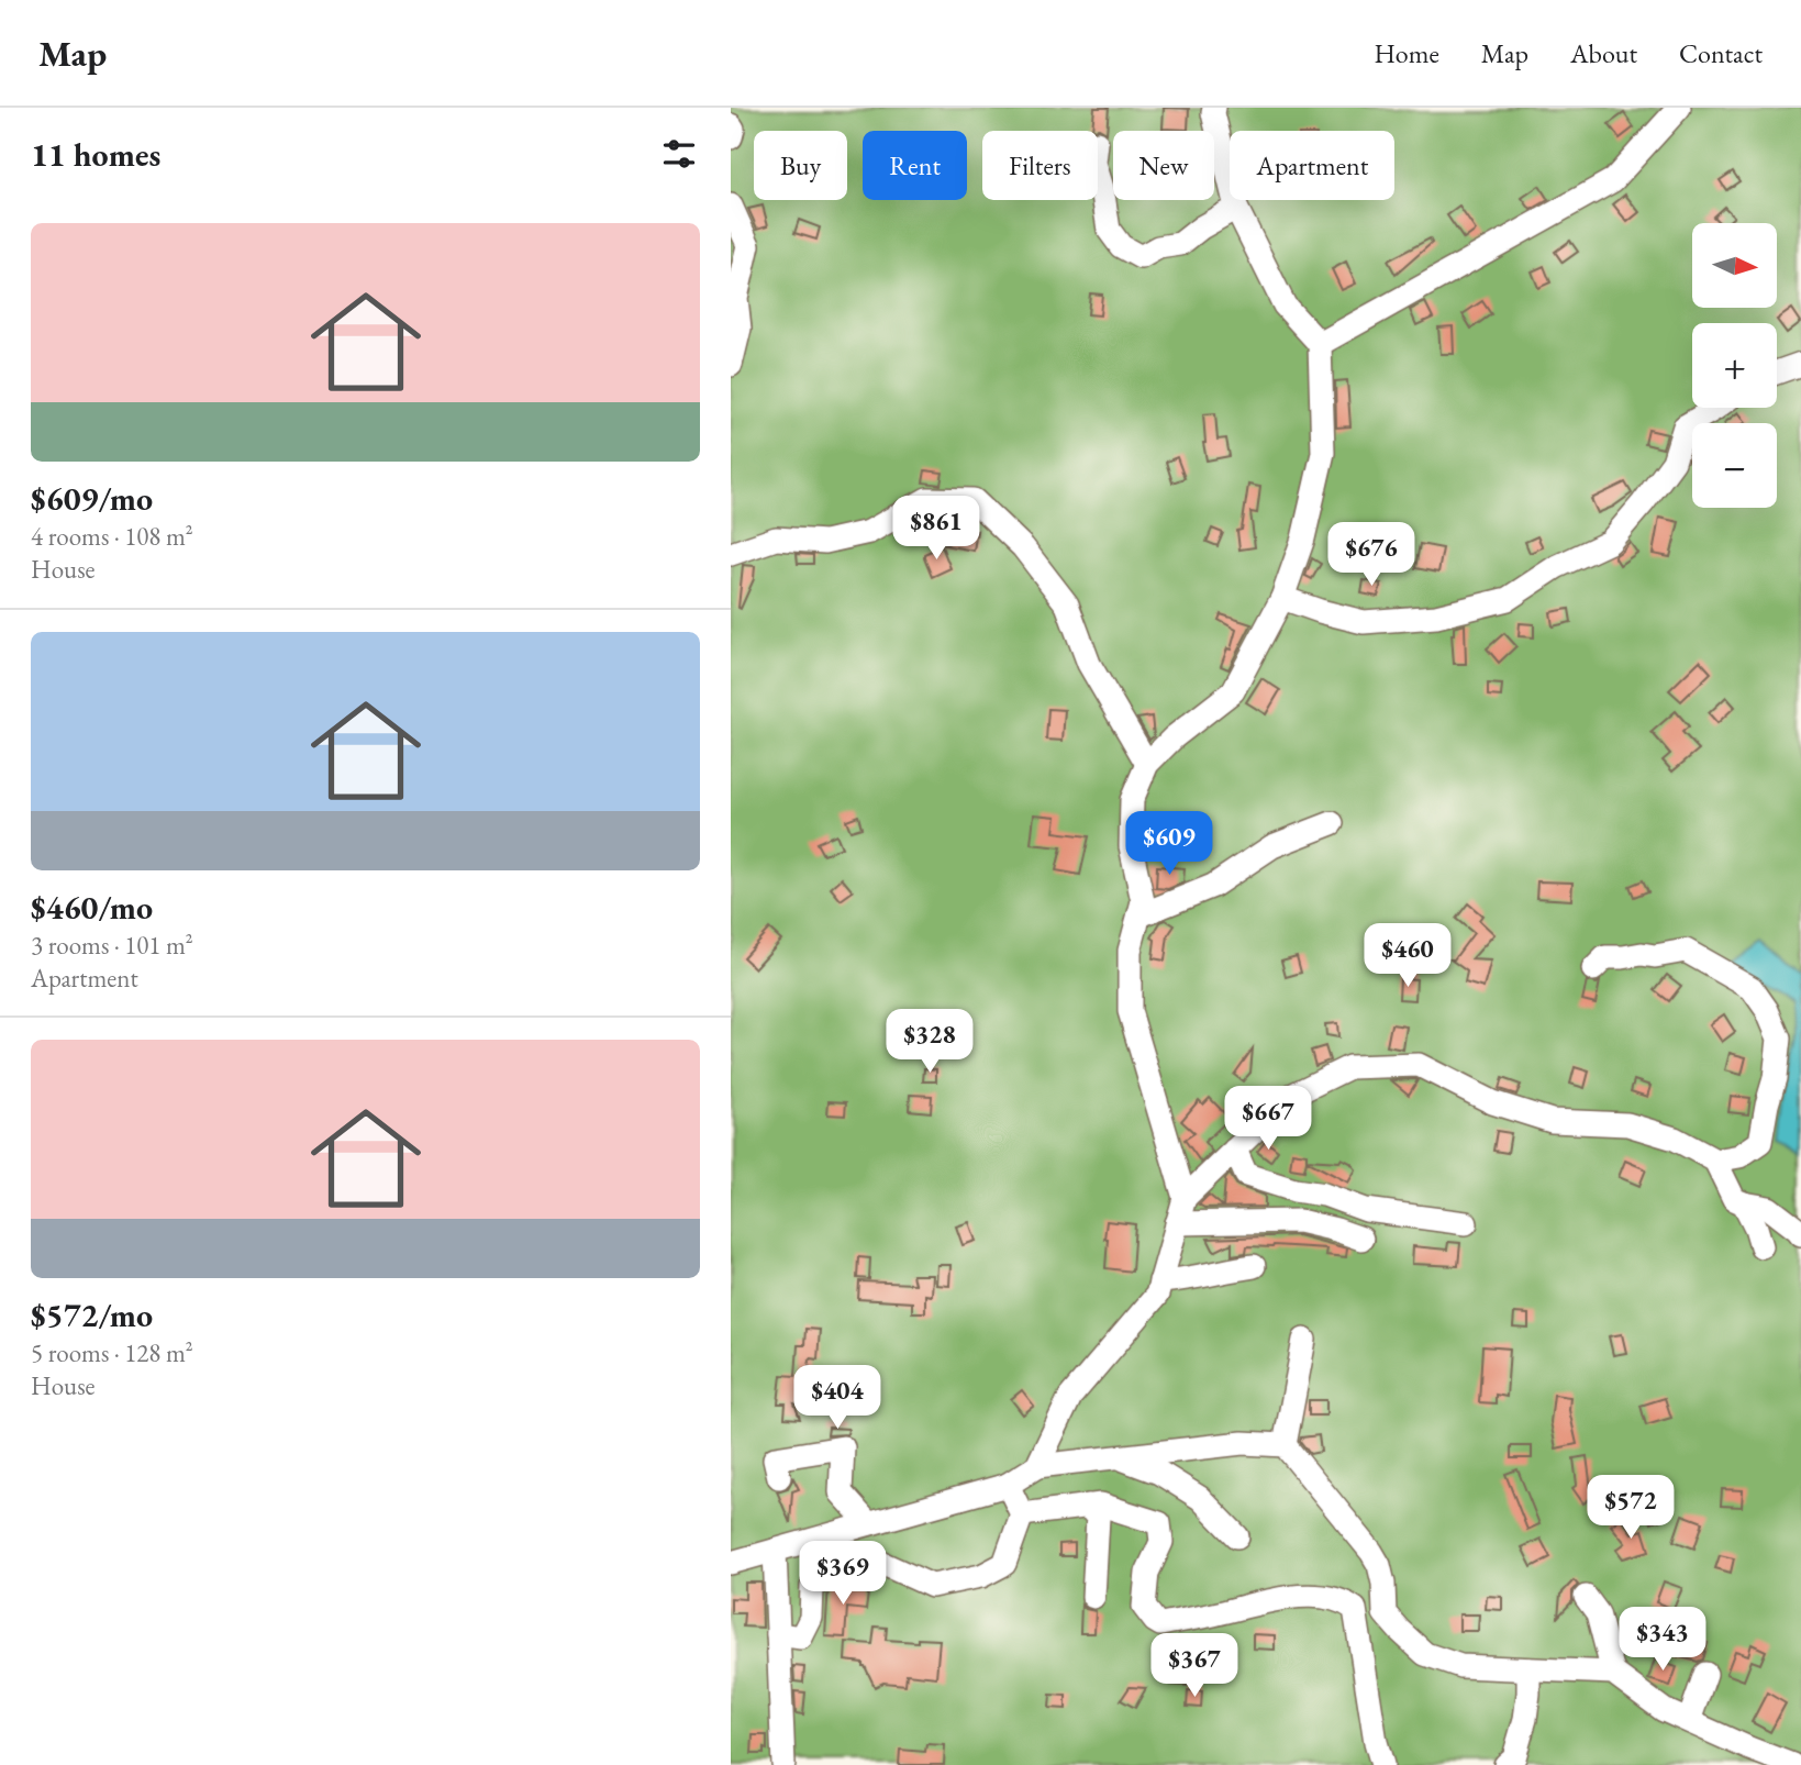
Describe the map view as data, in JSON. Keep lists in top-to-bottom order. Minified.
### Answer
{"north":"right","page":{"header":"Map","nav":["Home","Map","About","Contact"],"heading":"11 homes","chip":["Buy","Rent","Filters","New","Apartment"],"list":[{"name":"$609/mo","note":"4 rooms · 108 m² · House"},{"name":"$460/mo","note":"3 rooms · 101 m² · Apartment"},{"name":"$572/mo","note":"5 rooms · 128 m² · House"}],"map_buttons":["+","−"],"price":["$861","$676","$609","$460","$328","$667","$404","$572","$369","$343","$367"]}}
